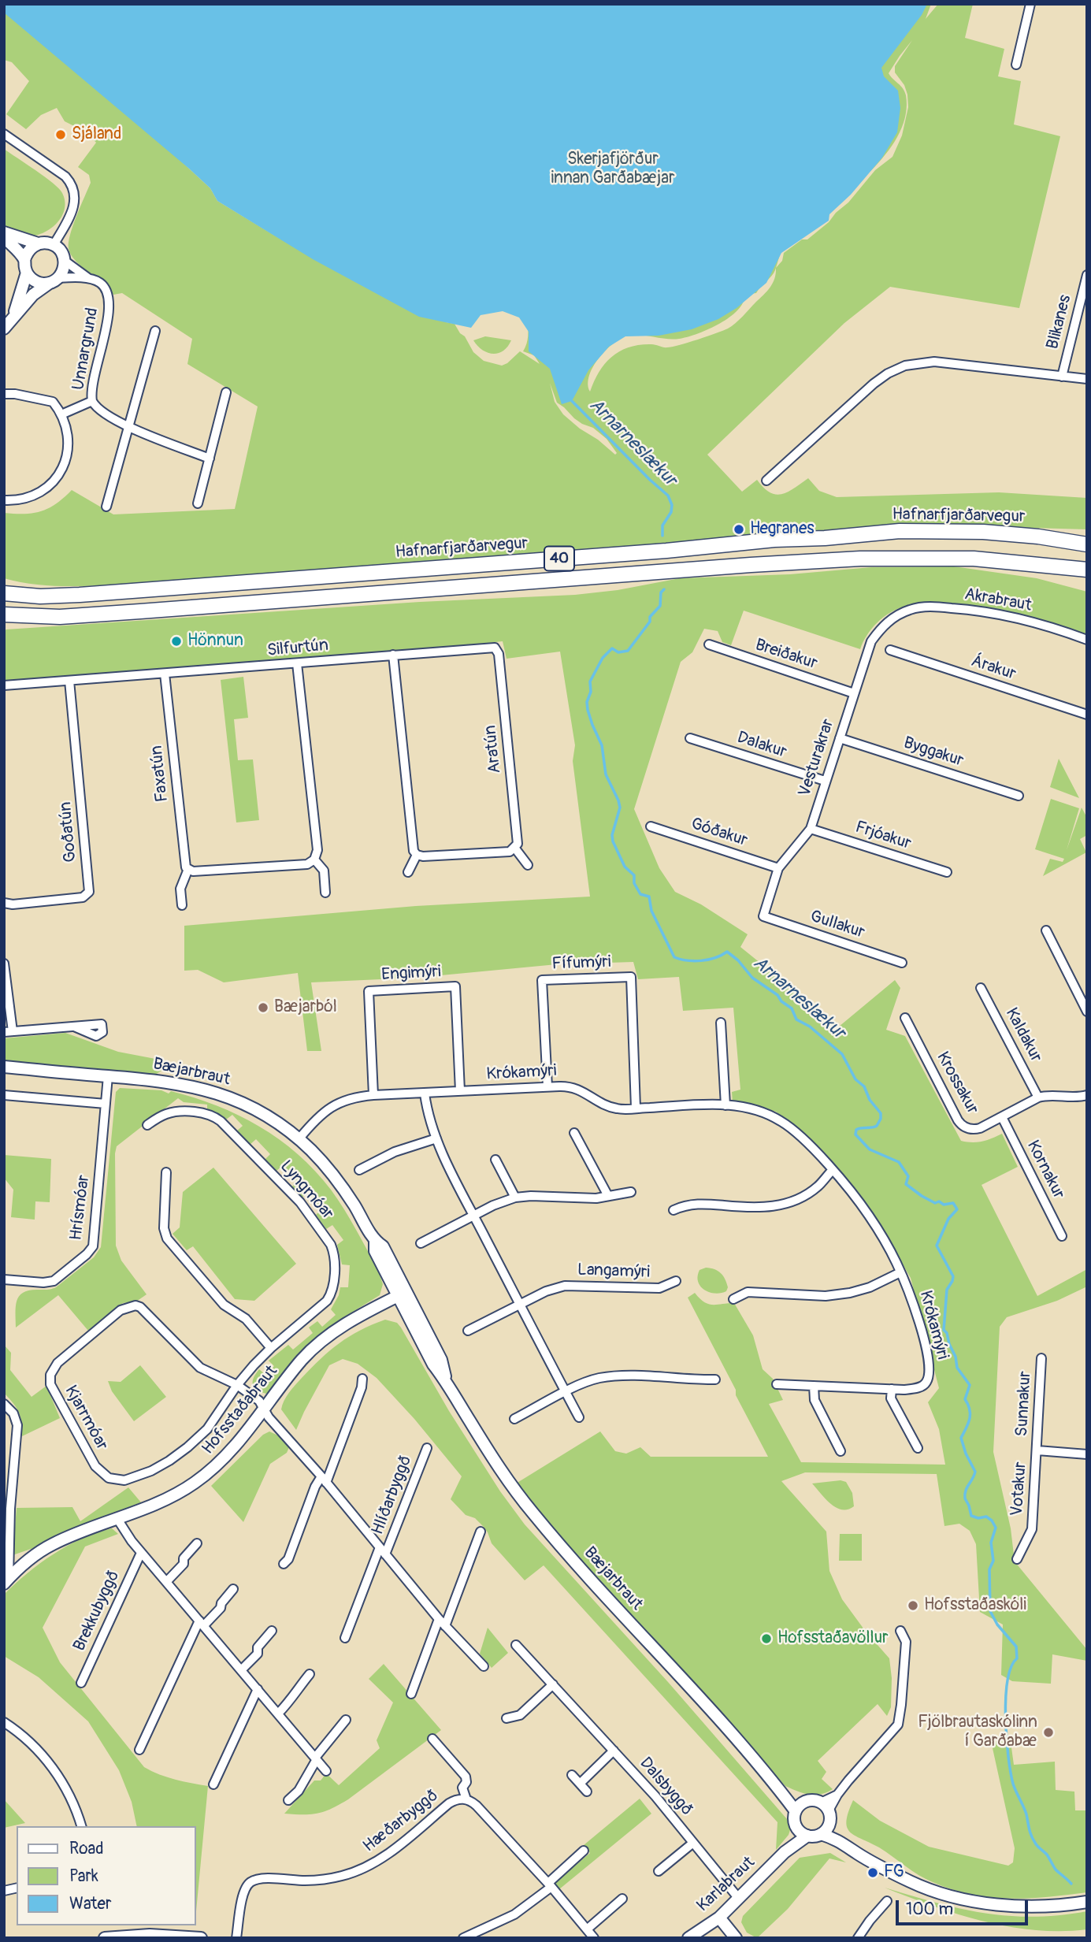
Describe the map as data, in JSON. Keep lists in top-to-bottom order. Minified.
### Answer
{"streets":{"main road":["Hafnarfjarðarvegur","40"],"street":["Blikanes","Unnargrund","Akrabraut","Silfurtún","Breiðakur","Árakur","Dalakur","Aratún","Byggakur","Vesturakrar","Faxatún","Goðatún","Góðakur","Frjóakur","Gullakur","Fífumýri","Engimýri","Kaldakur","Bæjarbraut","Krókamýri","Krossakur","Kornakur","Lyngmóar","Hrísmóar","Langamýri","Sunnakur","Hofsstaðabraut","Kjarrmóar","Votakur","Hlíðarbyggð","Brekkubyggð","Dalsbyggð","Hæðarbyggð","Karlabraut"]},"crossings":[["Akrabraut","Vesturakrar"],["Silfurtún","Aratún"],["Silfurtún","Faxatún"],["Silfurtún","Goðatún"],["Breiðakur","Vesturakrar"],["Dalakur","Vesturakrar"],["Byggakur","Vesturakrar"],["Vesturakrar","Góðakur"],["Vesturakrar","Frjóakur"],["Vesturakrar","Gullakur"],["Fífumýri","Krókamýri"],["Engimýri","Krókamýri"],["Kaldakur","Krossakur"],["Bæjarbraut","Krókamýri"],["Bæjarbraut","Hrísmóar"],["Bæjarbraut","Hofsstaðabraut"],["Bæjarbraut","Karlabraut"],["Krossakur","Kornakur"],["Lyngmóar","Kjarrmóar"],["Sunnakur","Votakur"],["Hofsstaðabraut","Kjarrmóar"],["Hofsstaðabraut","Hlíðarbyggð"],["Kjarrmóar","Hlíðarbyggð"],["Dalsbyggð","Karlabraut"]],"water":["Arnarneslækur"],"parks":["Skerjafjörður innan Garðabæjar"],"places":["Sjáland","Hegranes","Hönnun","Bæjarból","Hofsstaðaskóli","Hofsstaðavöllur","Fjölbrautaskólinn í Garðabæ","FG"],"legend":["Road","Park","Water"],"scale_bar":"100 m"}
